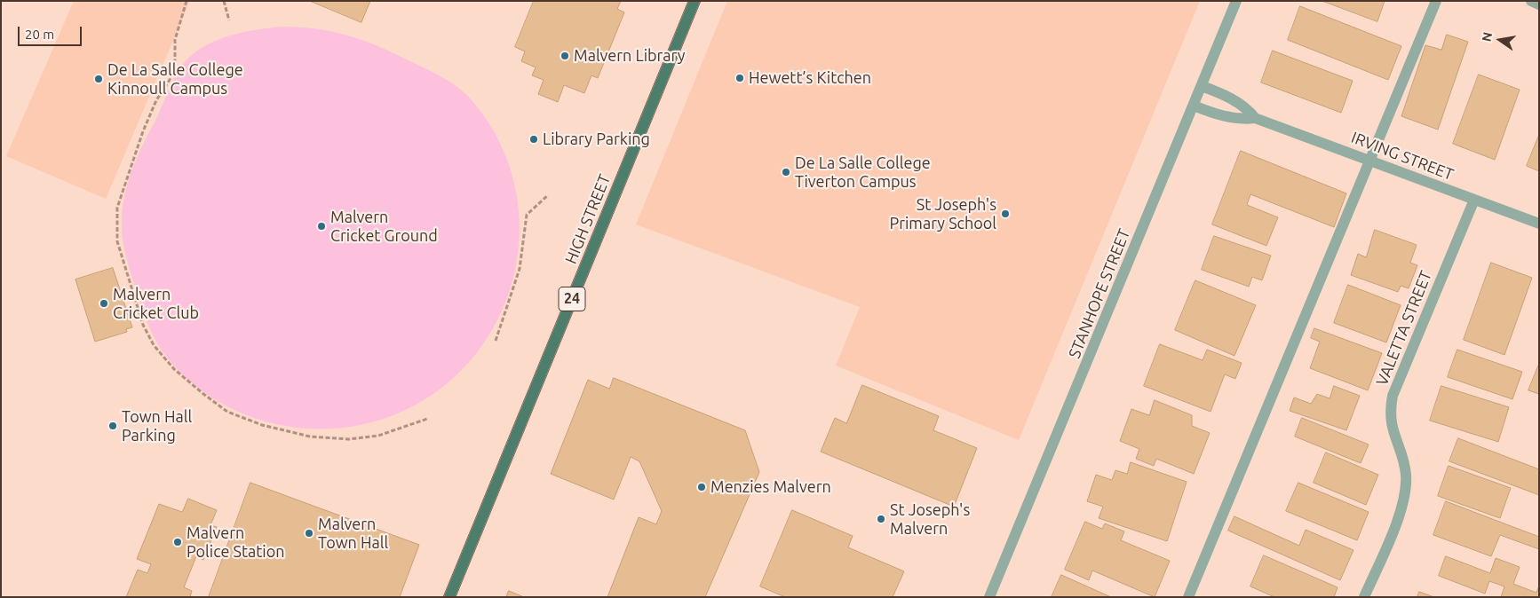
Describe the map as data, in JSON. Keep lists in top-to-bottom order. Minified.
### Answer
{"streets":{"main road":["HIGH STREET","24"],"street":["IRVING STREET","STANHOPE STREET","VALETTA STREET"]},"crossings":[["IRVING STREET","STANHOPE STREET"],["IRVING STREET","VALETTA STREET"]],"places":["Malvern Library","Hewett’s Kitchen","De La Salle College Kinnoull Campus","Library Parking","De La Salle College Tiverton Campus","St Joseph's Primary School","Malvern Cricket Ground","Malvern Cricket Club","Town Hall Parking","Menzies Malvern","St Joseph's Malvern","Malvern Town Hall","Malvern Police Station"],"scale_bar":"20 m","north":"left"}
